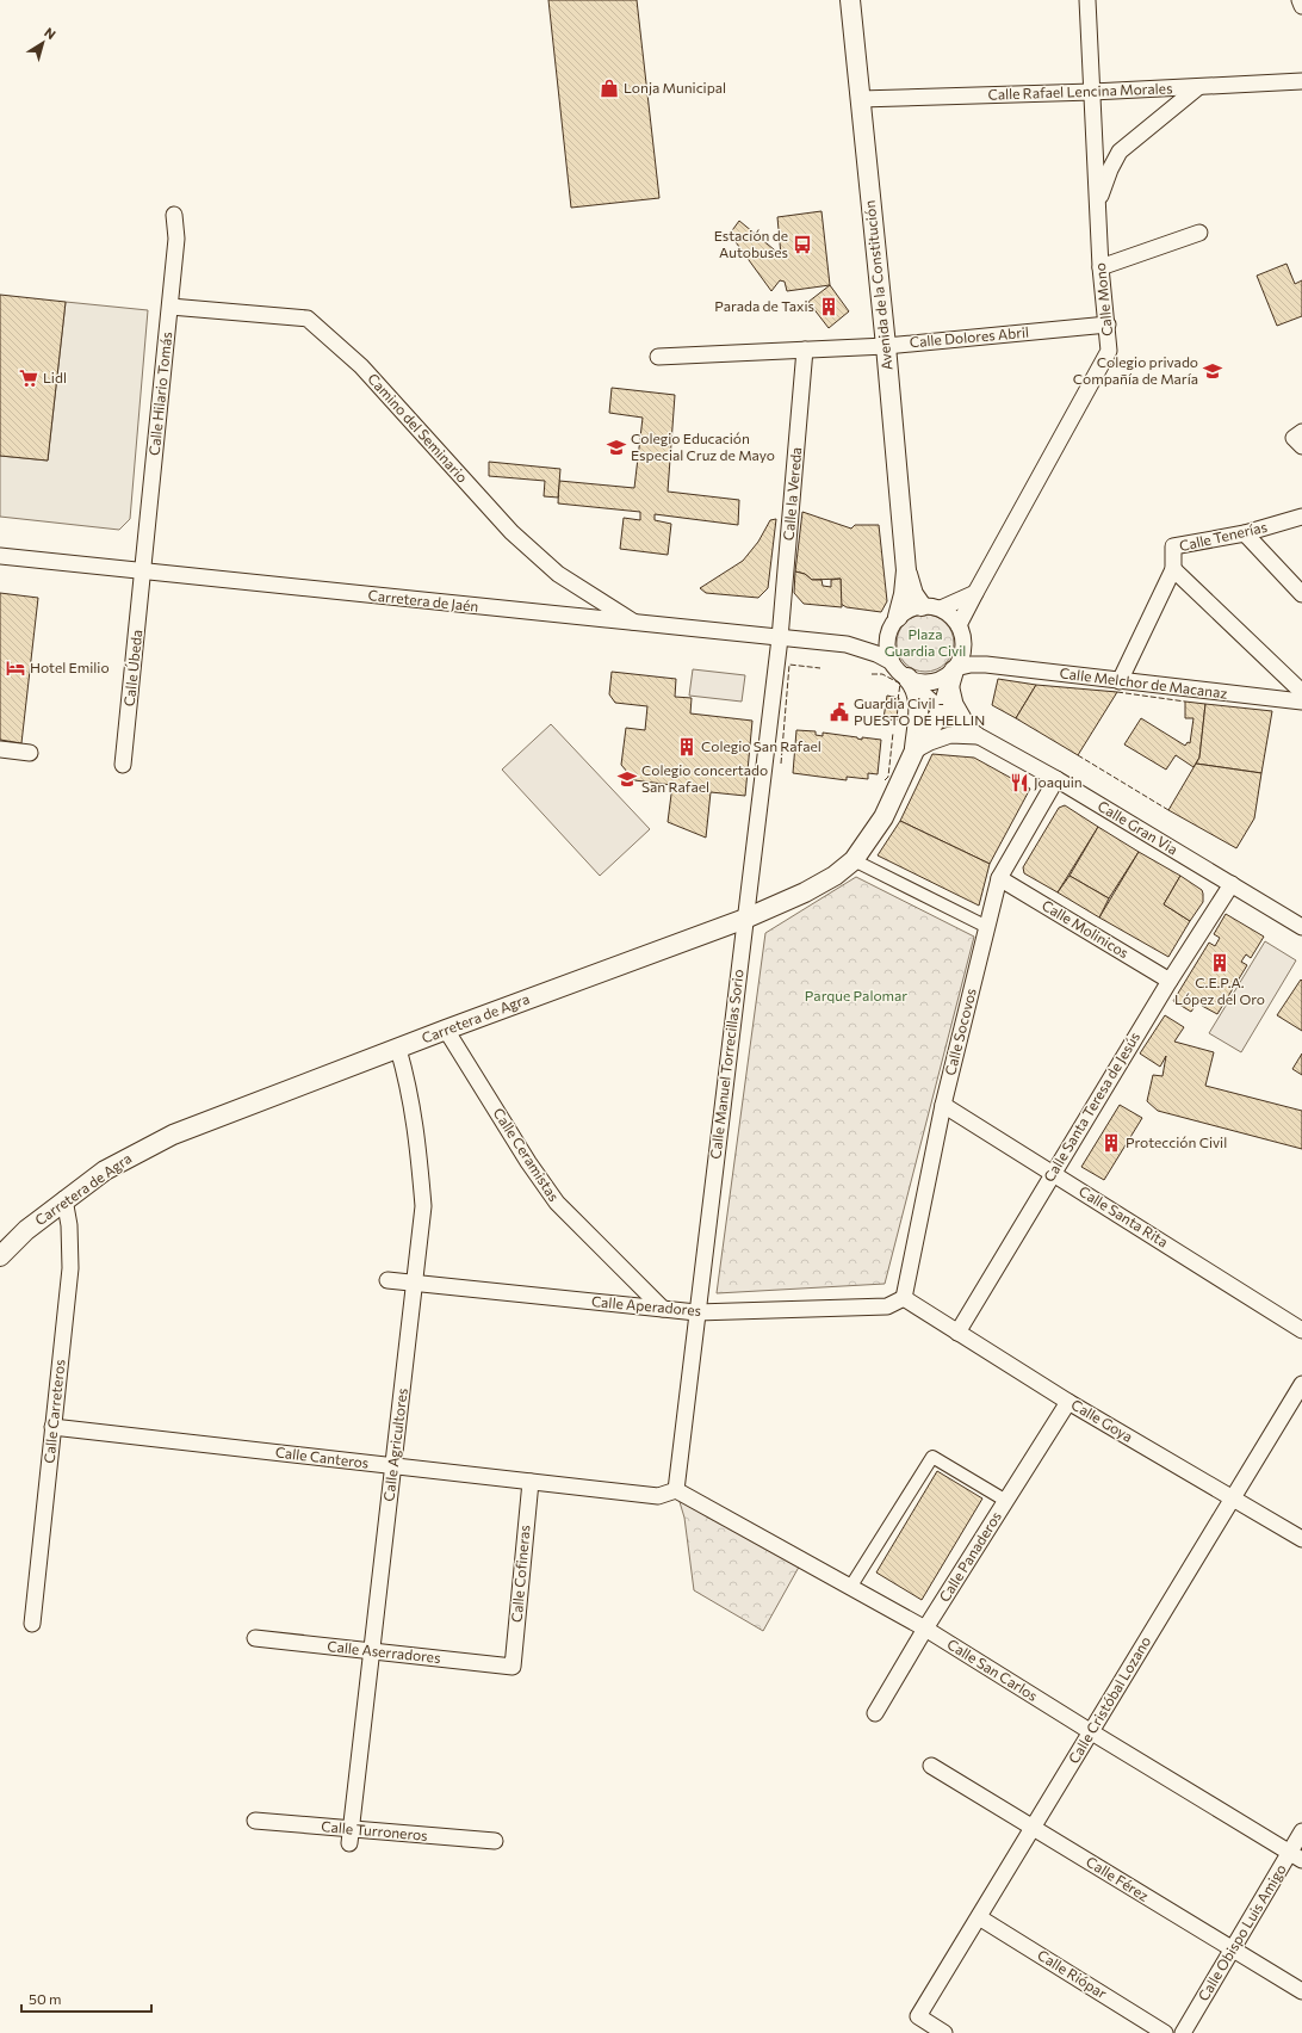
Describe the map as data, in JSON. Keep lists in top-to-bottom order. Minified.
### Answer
{"streets":{"street":["Calle Rafael Lencina Morales","Avenida de la Constitución","Calle Mono","Calle Dolores Abril","Calle Hilario Tomás","Camino del Seminario","Calle la Vereda","Calle Tenerías","Carretera de Jaén","Calle Úbeda","Calle Melchor de Macanaz","Calle Gran Via","Calle Molinicos","Carretera de Agra","Calle Socovos","Calle Manuel Torrecillas Sorio","Calle Santa Teresa de Jesús","Calle Ceramistas","Calle Santa Rita","Calle Aperadores","Calle Carreteros","Calle Goya","Calle Agricultores","Calle Canteros","Calle Panaderos","Calle Cofineras","Calle Aserradores","Calle San Carlos","Calle Cristóbal Lozano","Calle Turroneros","Calle Férez","Calle Obispo Luis Amigo","Calle Riópar"]},"crossings":[["Calle Rafael Lencina Morales","Avenida de la Constitución"],["Calle Rafael Lencina Morales","Calle Mono"],["Avenida de la Constitución","Calle Mono"],["Avenida de la Constitución","Calle Dolores Abril"],["Avenida de la Constitución","Carretera de Jaén"],["Avenida de la Constitución","Calle Melchor de Macanaz"],["Avenida de la Constitución","Calle Gran Via"],["Avenida de la Constitución","Carretera de Agra"],["Calle Mono","Calle Dolores Abril"],["Calle Mono","Carretera de Jaén"],["Calle Mono","Calle Melchor de Macanaz"],["Calle Mono","Calle Gran Via"],["Calle Mono","Carretera de Agra"],["Calle Dolores Abril","Calle la Vereda"],["Calle Hilario Tomás","Camino del Seminario"],["Calle Hilario Tomás","Carretera de Jaén"],["Calle Hilario Tomás","Calle Úbeda"],["Camino del Seminario","Carretera de Jaén"],["Calle la Vereda","Carretera de Jaén"],["Calle la Vereda","Calle Manuel Torrecillas Sorio"],["Calle Tenerías","Calle Melchor de Macanaz"],["Carretera de Jaén","Calle Úbeda"],["Carretera de Jaén","Calle Melchor de Macanaz"],["Carretera de Jaén","Calle Gran Via"],["Carretera de Jaén","Carretera de Agra"],["Carretera de Jaén","Calle Manuel Torrecillas Sorio"],["Calle Melchor de Macanaz","Calle Gran Via"],["Calle Melchor de Macanaz","Carretera de Agra"],["Calle Gran Via","Carretera de Agra"],["Calle Gran Via","Calle Socovos"],["Calle Gran Via","Calle Santa Teresa de Jesús"],["Calle Molinicos","Calle Socovos"],["Calle Molinicos","Calle Santa Teresa de Jesús"],["Carretera de Agra","Calle Manuel Torrecillas Sorio"],["Carretera de Agra","Calle Ceramistas"],["Carretera de Agra","Calle Carreteros"],["Carretera de Agra","Calle Agricultores"],["Calle Socovos","Calle Santa Rita"],["Calle Socovos","Calle Aperadores"],["Calle Socovos","Calle Goya"],["Calle Manuel Torrecillas Sorio","Calle Aperadores"],["Calle Manuel Torrecillas Sorio","Calle Canteros"],["Calle Manuel Torrecillas Sorio","Calle San Carlos"],["Calle Santa Teresa de Jesús","Calle Santa Rita"],["Calle Santa Teresa de Jesús","Calle Goya"],["Calle Ceramistas","Calle Aperadores"],["Calle Aperadores","Calle Goya"],["Calle Aperadores","Calle Agricultores"],["Calle Carreteros","Calle Canteros"],["Calle Goya","Calle Panaderos"],["Calle Goya","Calle Cristóbal Lozano"],["Calle Agricultores","Calle Canteros"],["Calle Agricultores","Calle Aserradores"],["Calle Agricultores","Calle Turroneros"],["Calle Canteros","Calle Cofineras"],["Calle Canteros","Calle San Carlos"],["Calle Panaderos","Calle San Carlos"],["Calle Cofineras","Calle Aserradores"],["Calle San Carlos","Calle Cristóbal Lozano"],["Calle San Carlos","Calle Obispo Luis Amigo"],["Calle Cristóbal Lozano","Calle Férez"],["Calle Cristóbal Lozano","Calle Riópar"],["Calle Férez","Calle Obispo Luis Amigo"]],"parks":["Plaza Guardia Civil","Parque Palomar"],"places":{"shop":["Lonja Municipal"],"bus stop":["Estación de Autobuses"],"building":["Parada de Taxis","Colegio San Rafael","C.E.P.A. López del Oro","Protección Civil"],"school or university":["Colegio privado Compañía de María","Colegio Educación Especial Cruz de Mayo","Colegio concertado San Rafael"],"supermarket":["Lidl"],"hotel":["Hotel Emilio"],"public building":["Guardia Civil - PUESTO DE HELLIN"],"restaurant":["Joaquin"]},"scale_bar":"50 m","north":"top right"}
